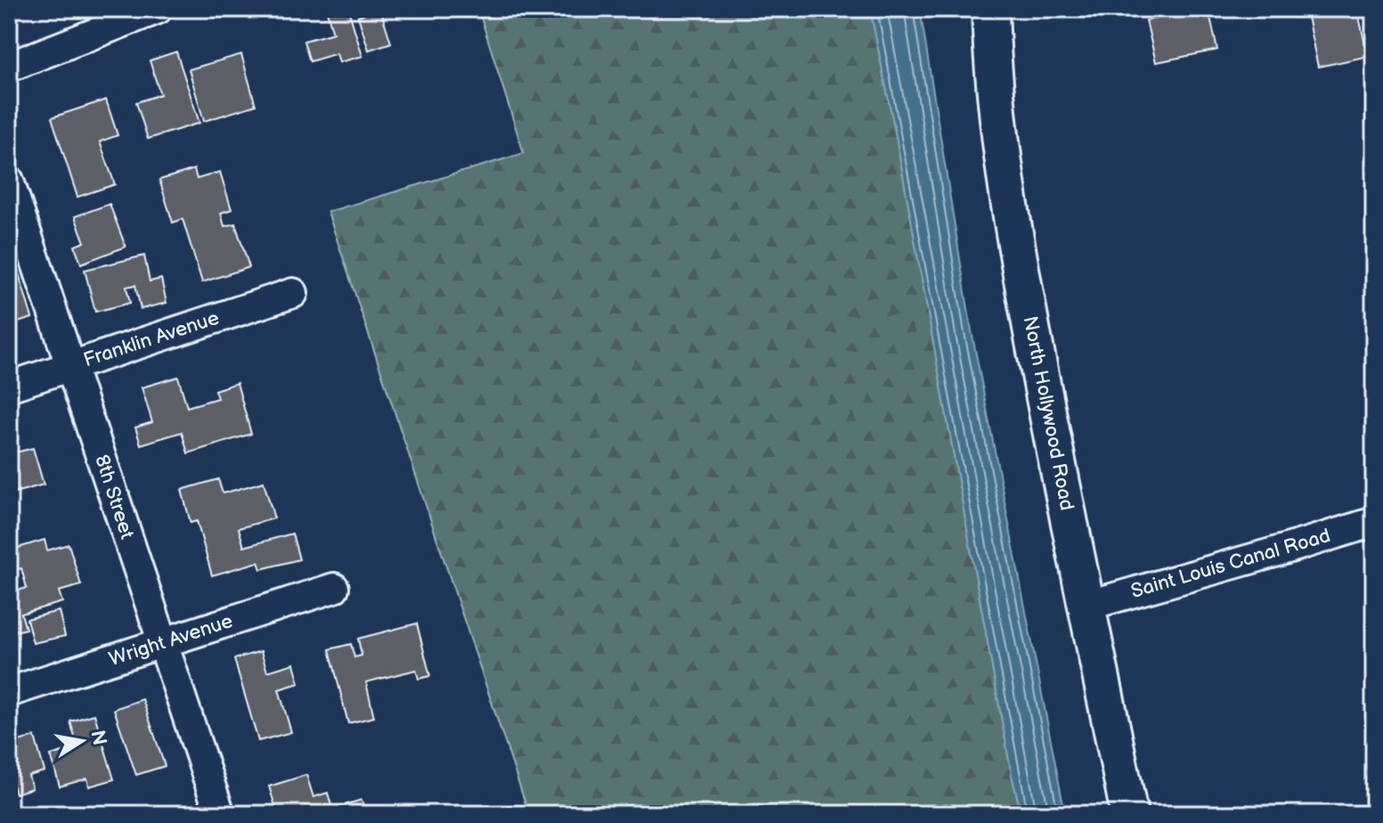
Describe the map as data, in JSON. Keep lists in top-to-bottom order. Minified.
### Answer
{"streets":{"main road":["North Hollywood Road"],"street":["Franklin Avenue","8th Street","Saint Louis Canal Road","Wright Avenue"]},"crossings":[["Franklin Avenue","8th Street"],["North Hollywood Road","Saint Louis Canal Road"],["8th Street","Wright Avenue"]],"north":"right"}
